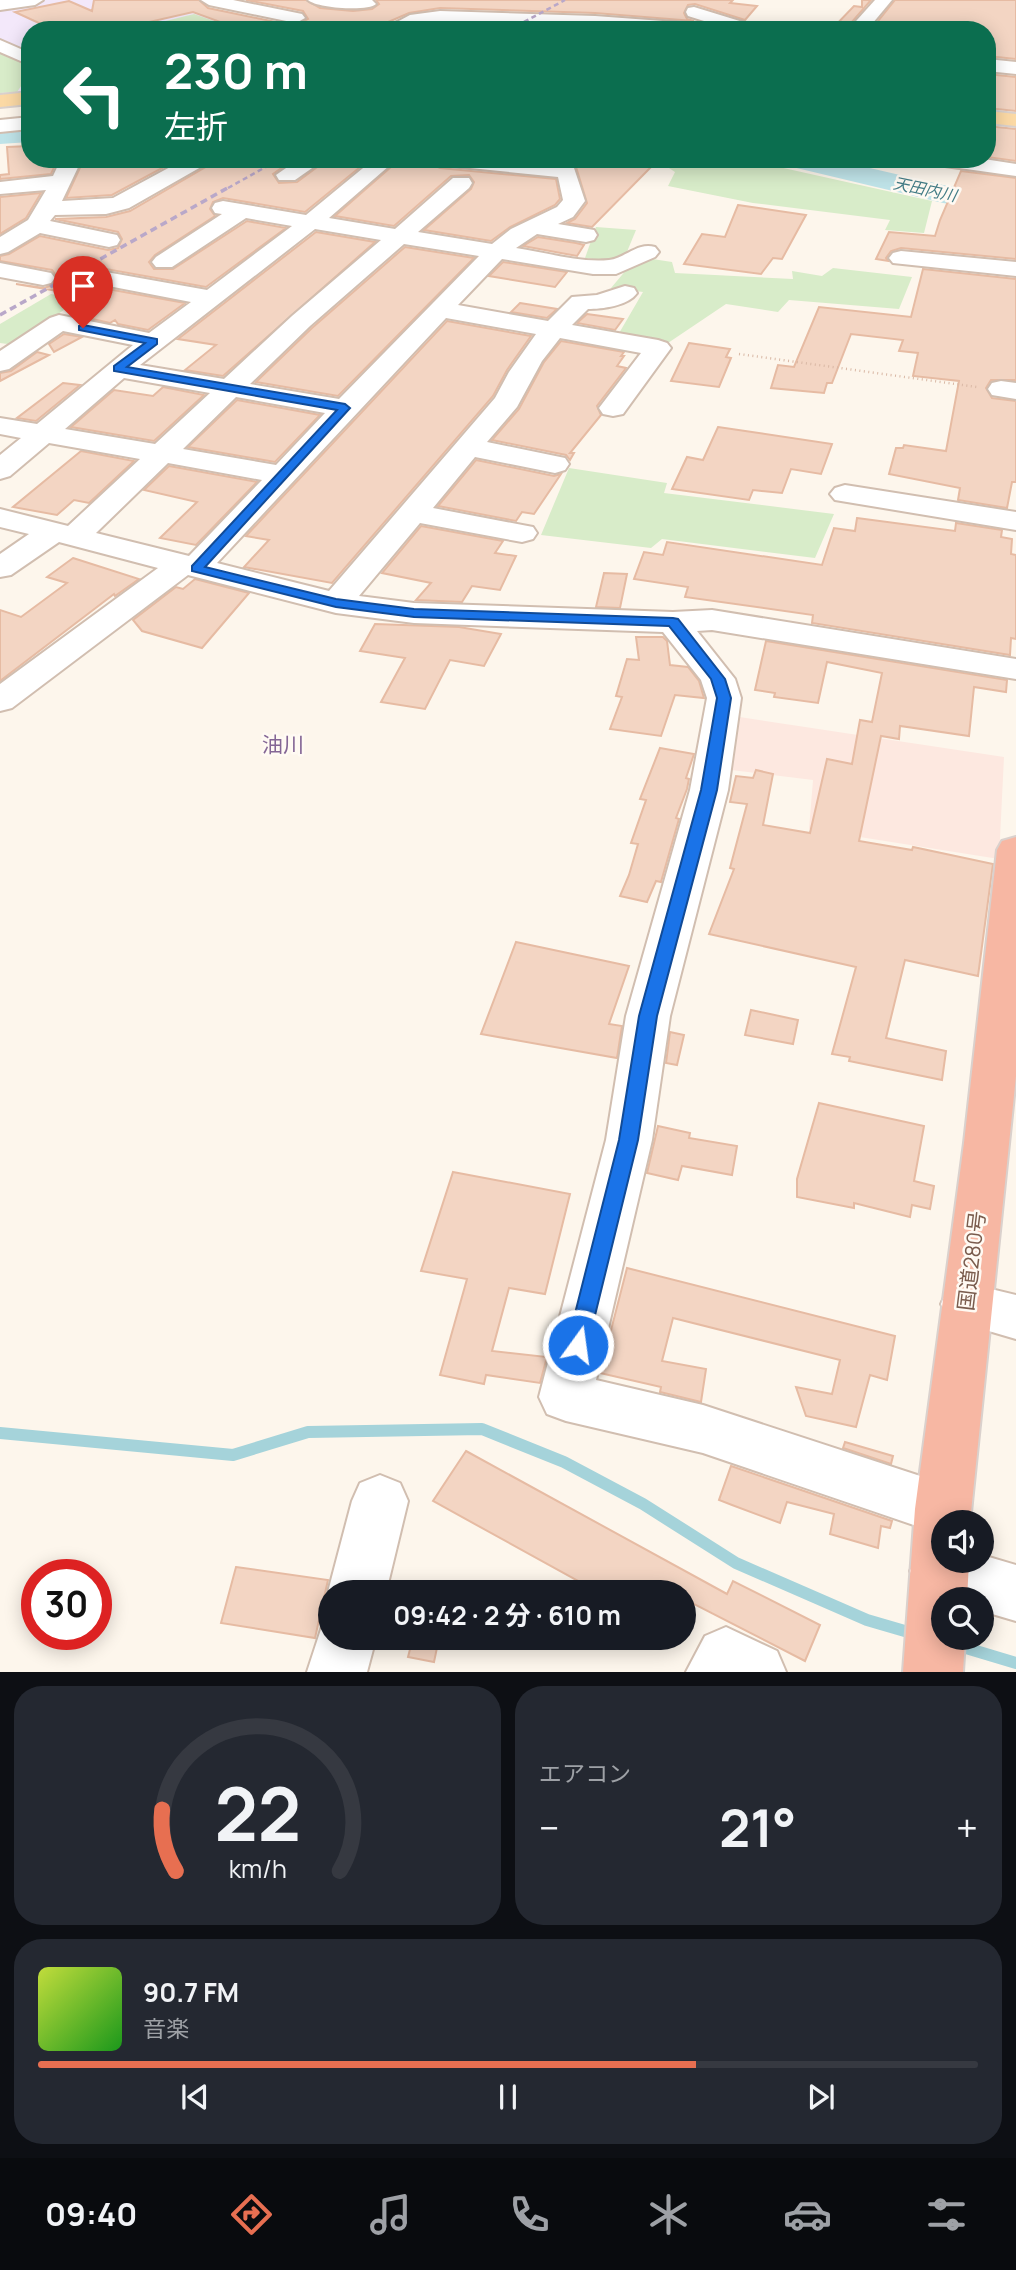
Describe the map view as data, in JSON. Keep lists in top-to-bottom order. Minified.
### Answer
{"streets":{"highway":["国道280号"]},"districts":["油川"],"water":["天田内川"],"page":{"turn":["230 m","左折"],"limit":"30","trip":"09:42 · 2 分 · 610 m","tile":"エアコン","heat":["−","21°","+"],"song":["90.7 FM","音楽"],"tabs":"09:40","gauge":["22","km/h"]}}
